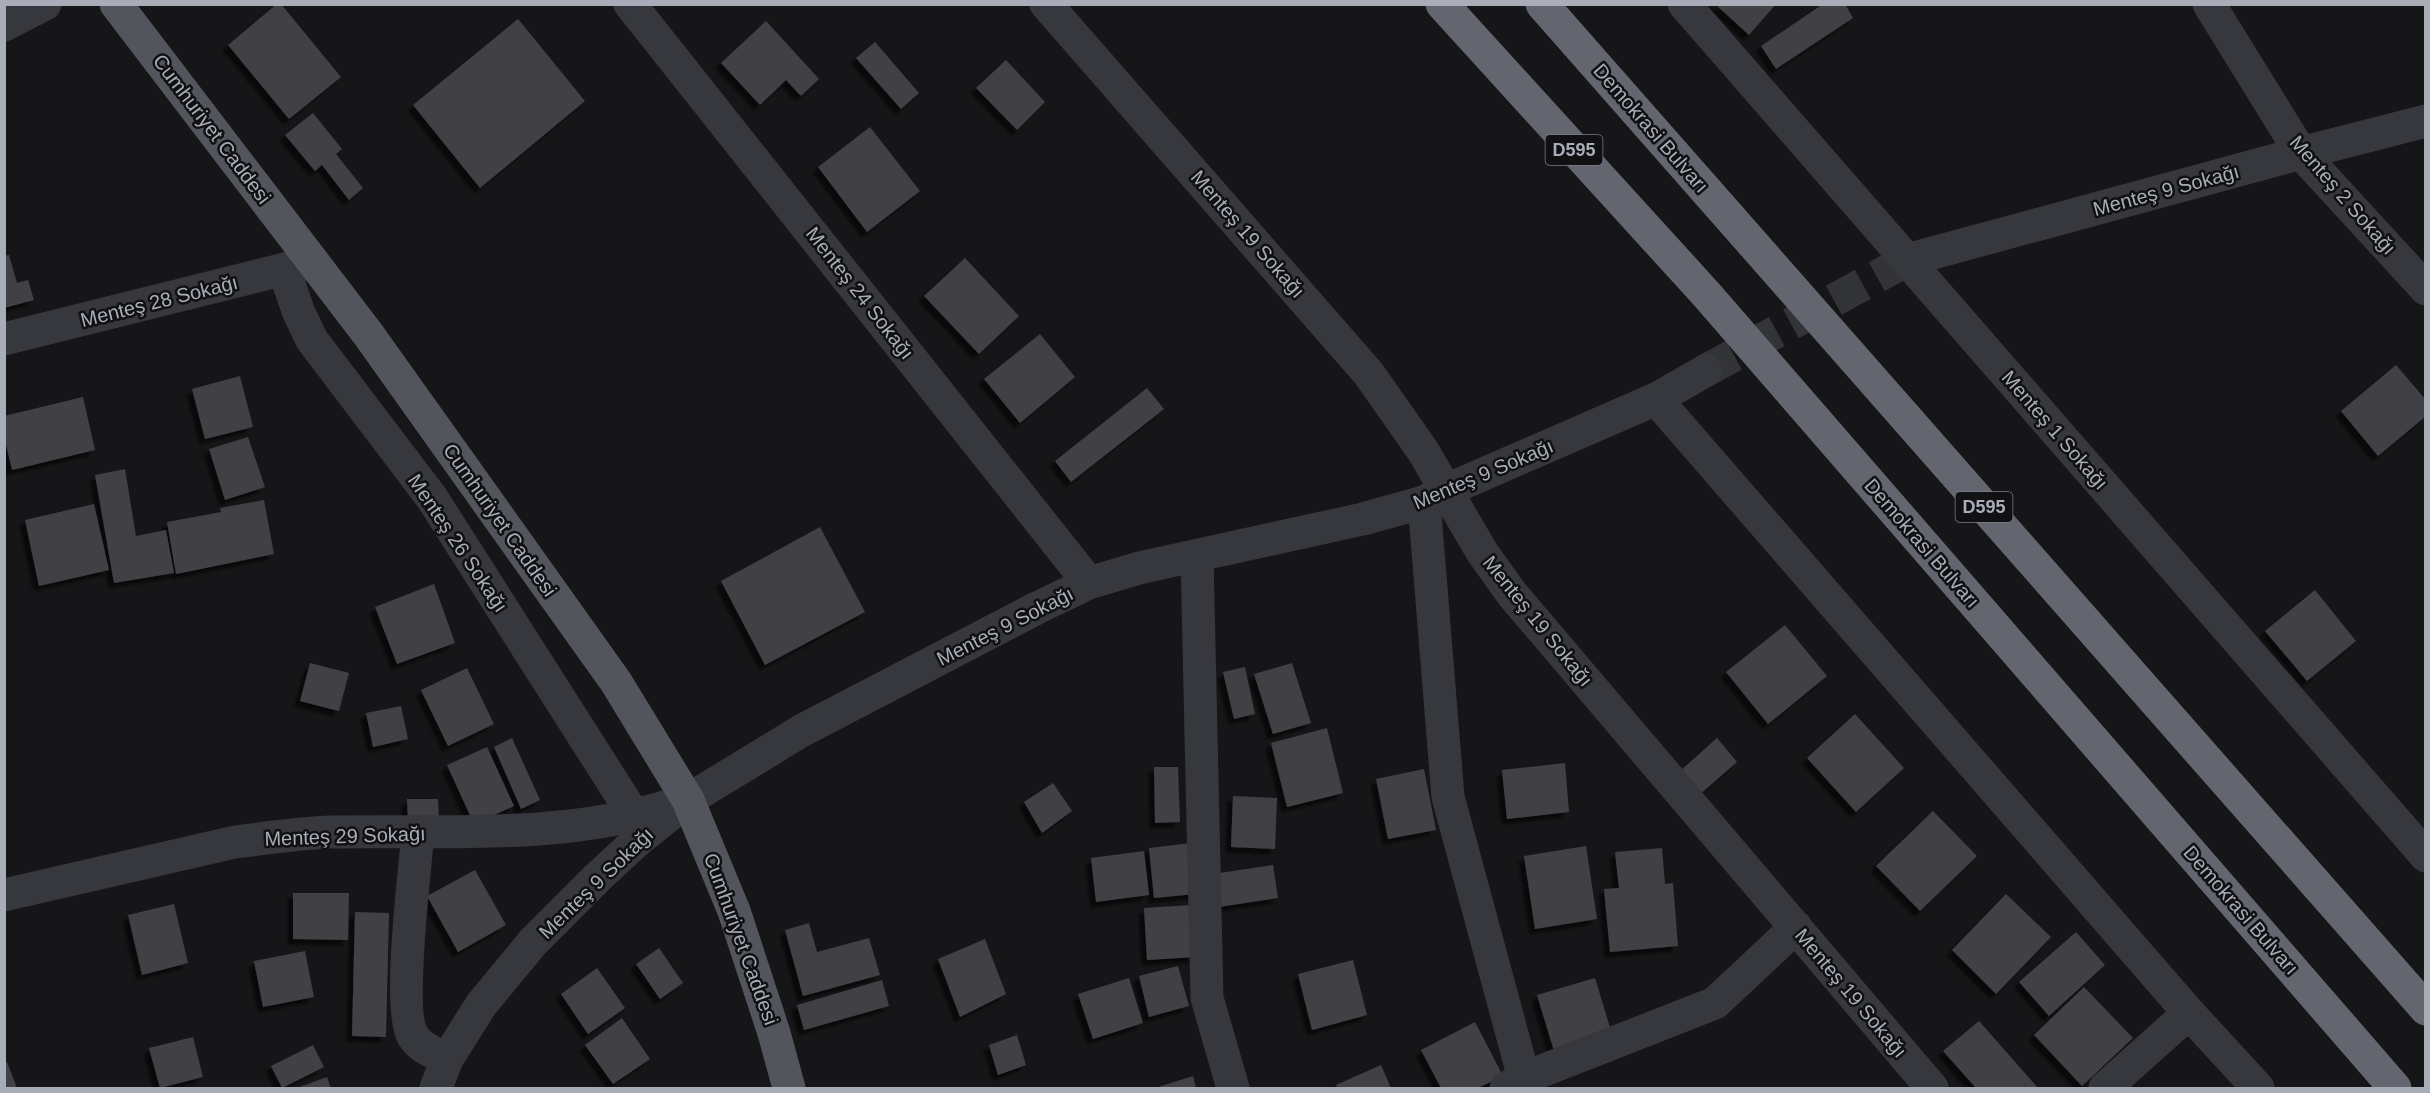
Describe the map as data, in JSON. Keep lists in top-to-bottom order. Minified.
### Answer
{"streets":{"highway":["Demokrasi Bulvarı","D595"],"main road":["Cumhuriyet Caddesi"],"street":["Menteş 9 Sokağı","Menteş 2 Sokağı","Menteş 19 Sokağı","Menteş 24 Sokağı","Menteş 28 Sokağı","Menteş 1 Sokağı","Menteş 26 Sokağı","Menteş 29 Sokağı"]},"crossings":[["Cumhuriyet Caddesi","Menteş 9 Sokağı"],["Cumhuriyet Caddesi","Menteş 28 Sokağı"],["Cumhuriyet Caddesi","Menteş 26 Sokağı"],["Cumhuriyet Caddesi","Menteş 29 Sokağı"],["Menteş 9 Sokağı","Menteş 2 Sokağı"],["Menteş 9 Sokağı","Menteş 19 Sokağı"],["Menteş 9 Sokağı","Menteş 24 Sokağı"],["Menteş 9 Sokağı","Menteş 1 Sokağı"],["Menteş 9 Sokağı","Menteş 29 Sokağı"],["Menteş 28 Sokağı","Menteş 26 Sokağı"],["Menteş 26 Sokağı","Menteş 29 Sokağı"]]}
